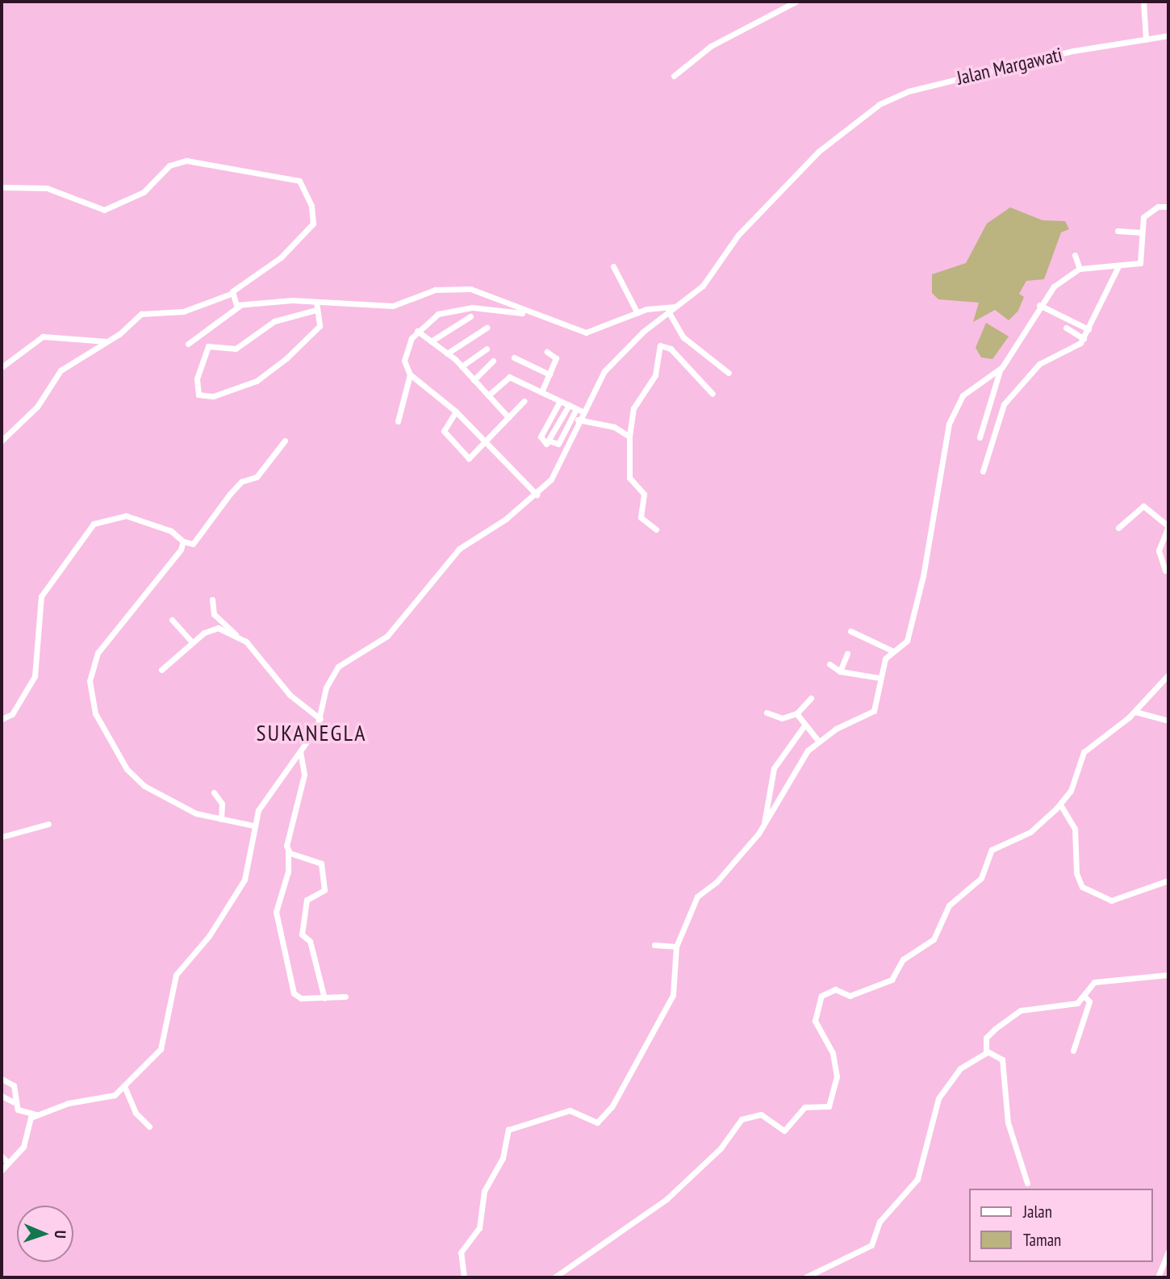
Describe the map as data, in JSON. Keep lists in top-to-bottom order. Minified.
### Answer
{"streets":{"street":["Jalan Margawati"]},"districts":["SUKANEGLA"],"legend":["Jalan","Taman"],"north":"right"}
